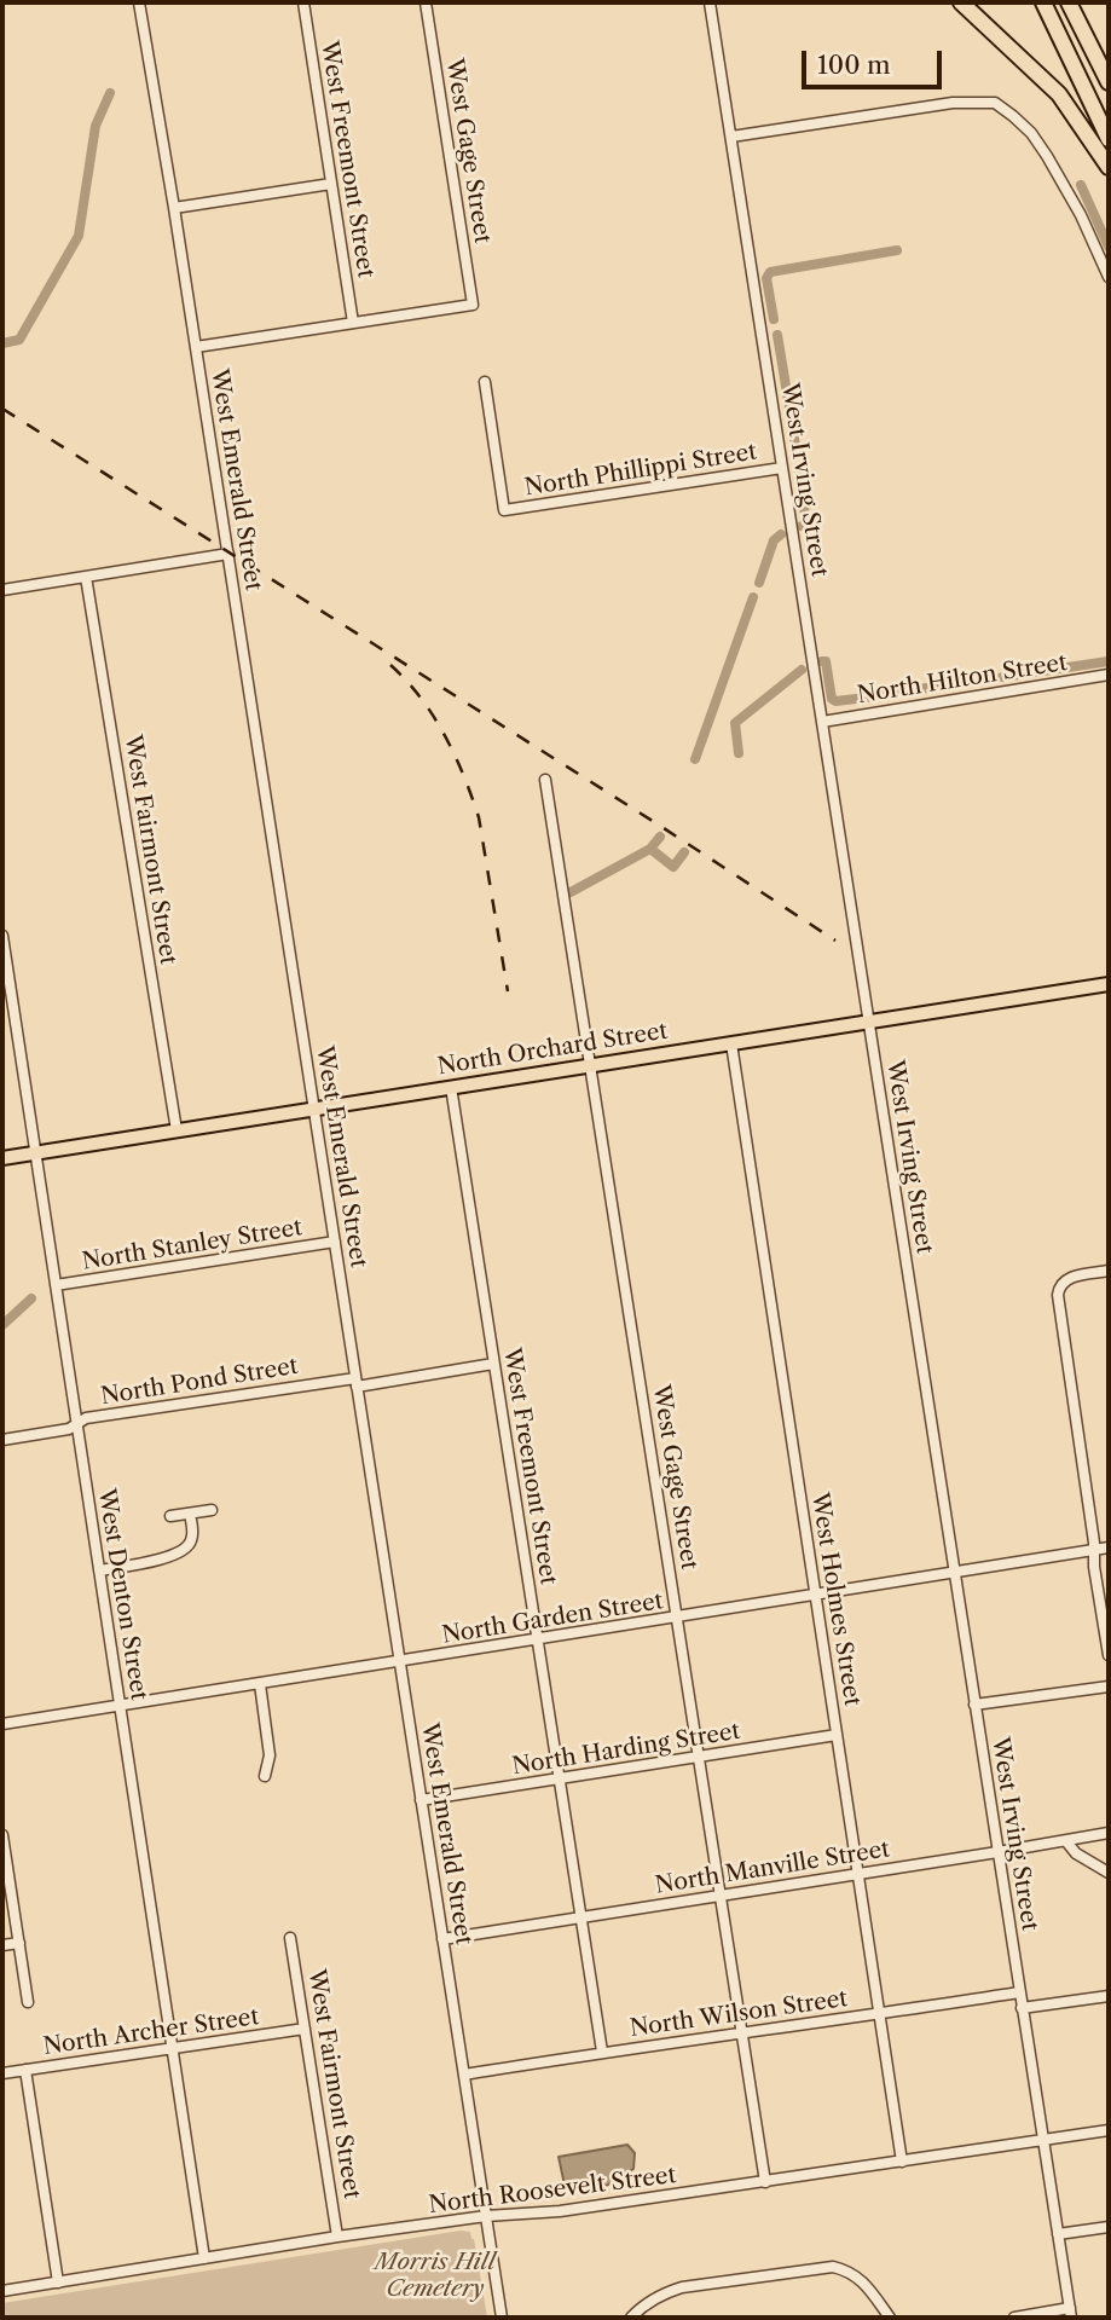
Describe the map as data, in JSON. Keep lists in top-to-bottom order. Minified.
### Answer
{"streets":{"main road":["North Orchard Street"],"street":["West Gage Street","West Freemont Street","North Phillippi Street","West Emerald Street","West Irving Street","North Hilton Street","West Fairmont Street","North Stanley Street","North Pond Street","West Denton Street","West Holmes Street","North Garden Street","North Harding Street","North Manville Street","North Wilson Street","North Archer Street","North Roosevelt Street"]},"crossings":[["West Gage Street","West Freemont Street"],["West Gage Street","North Orchard Street"],["West Gage Street","North Garden Street"],["West Gage Street","North Harding Street"],["West Gage Street","North Manville Street"],["West Gage Street","North Wilson Street"],["West Gage Street","North Roosevelt Street"],["West Freemont Street","North Orchard Street"],["West Freemont Street","North Pond Street"],["West Freemont Street","North Garden Street"],["West Freemont Street","North Harding Street"],["West Freemont Street","North Manville Street"],["West Freemont Street","North Wilson Street"],["North Phillippi Street","West Irving Street"],["West Emerald Street","North Orchard Street"],["West Emerald Street","North Stanley Street"],["West Emerald Street","North Pond Street"],["West Emerald Street","North Garden Street"],["West Emerald Street","North Harding Street"],["West Emerald Street","North Manville Street"],["West Emerald Street","North Wilson Street"],["West Emerald Street","North Roosevelt Street"],["West Irving Street","North Hilton Street"],["West Irving Street","North Orchard Street"],["West Irving Street","North Garden Street"],["West Irving Street","North Manville Street"],["West Irving Street","North Wilson Street"],["West Irving Street","North Roosevelt Street"],["West Fairmont Street","North Orchard Street"],["West Fairmont Street","North Archer Street"],["West Fairmont Street","North Roosevelt Street"],["North Orchard Street","West Denton Street"],["North Orchard Street","West Holmes Street"],["North Stanley Street","West Denton Street"],["North Pond Street","West Denton Street"],["West Denton Street","North Garden Street"],["West Denton Street","North Archer Street"],["West Denton Street","North Roosevelt Street"],["West Holmes Street","North Garden Street"],["West Holmes Street","North Harding Street"],["West Holmes Street","North Manville Street"],["West Holmes Street","North Wilson Street"],["West Holmes Street","North Roosevelt Street"]],"parks":["Morris Hill Cemetery"],"scale_bar":"100 m"}
